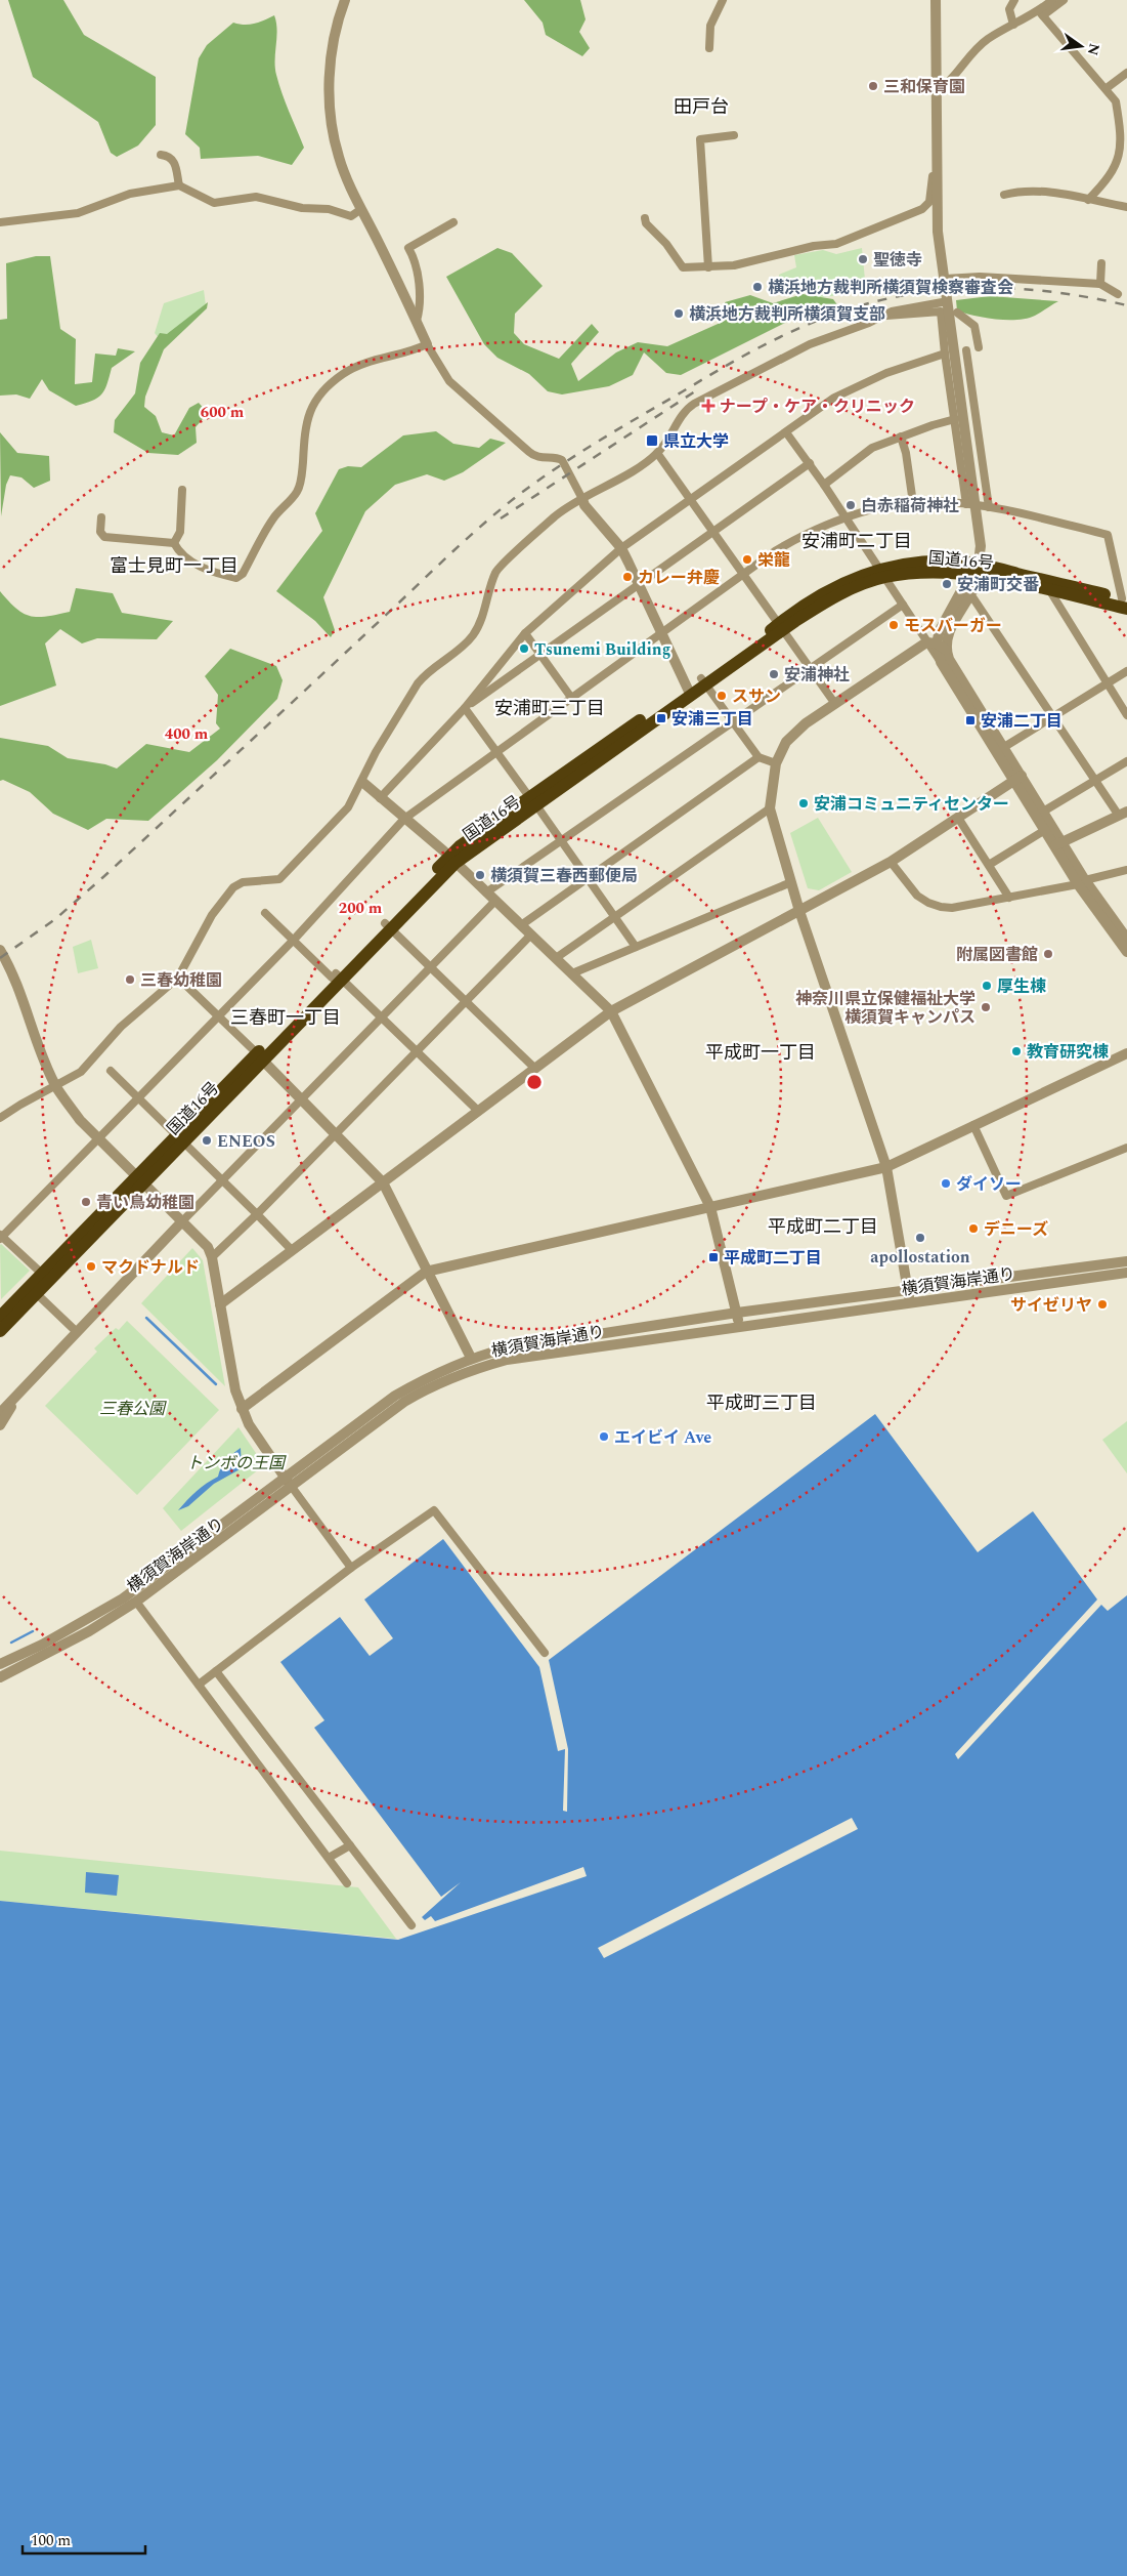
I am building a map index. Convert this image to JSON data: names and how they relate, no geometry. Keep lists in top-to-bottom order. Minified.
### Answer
{"streets":{"highway":["国道16号"],"street":["横須賀海岸通り"]},"districts":["田戸台","安浦町二丁目","富士見町一丁目","安浦町三丁目","三春町一丁目","平成町一丁目","平成町二丁目","平成町三丁目"],"parks":["三春公園","トンボの王国"],"places":{"other":["三和保育園","聖徳寺","横浜地方裁判所横須賀検察審査会","横浜地方裁判所横須賀支部","白赤稲荷神社","栄龍","カレー弁慶","安浦町交番","モスバーガー","Tsunemi Building","安浦神社","スサン","安浦コミュニティセンター","横須賀三春西郵便局","附属図書館","三春幼稚園","厚生棟","神奈川県立保健福祉大学 横須賀キャンパス","教育研究棟","ENEOS","ダイソー","青い鳥幼稚園","デニーズ","apollostation","マクドナルド","サイゼリヤ","エイビイ Ave"],"health":["ナープ・ケア・クリニック"],"transit":["県立大学","安浦三丁目","安浦二丁目","平成町二丁目"]},"scale_bar":"100 m","north":"right","rings":["600 m","400 m","200 m"]}
